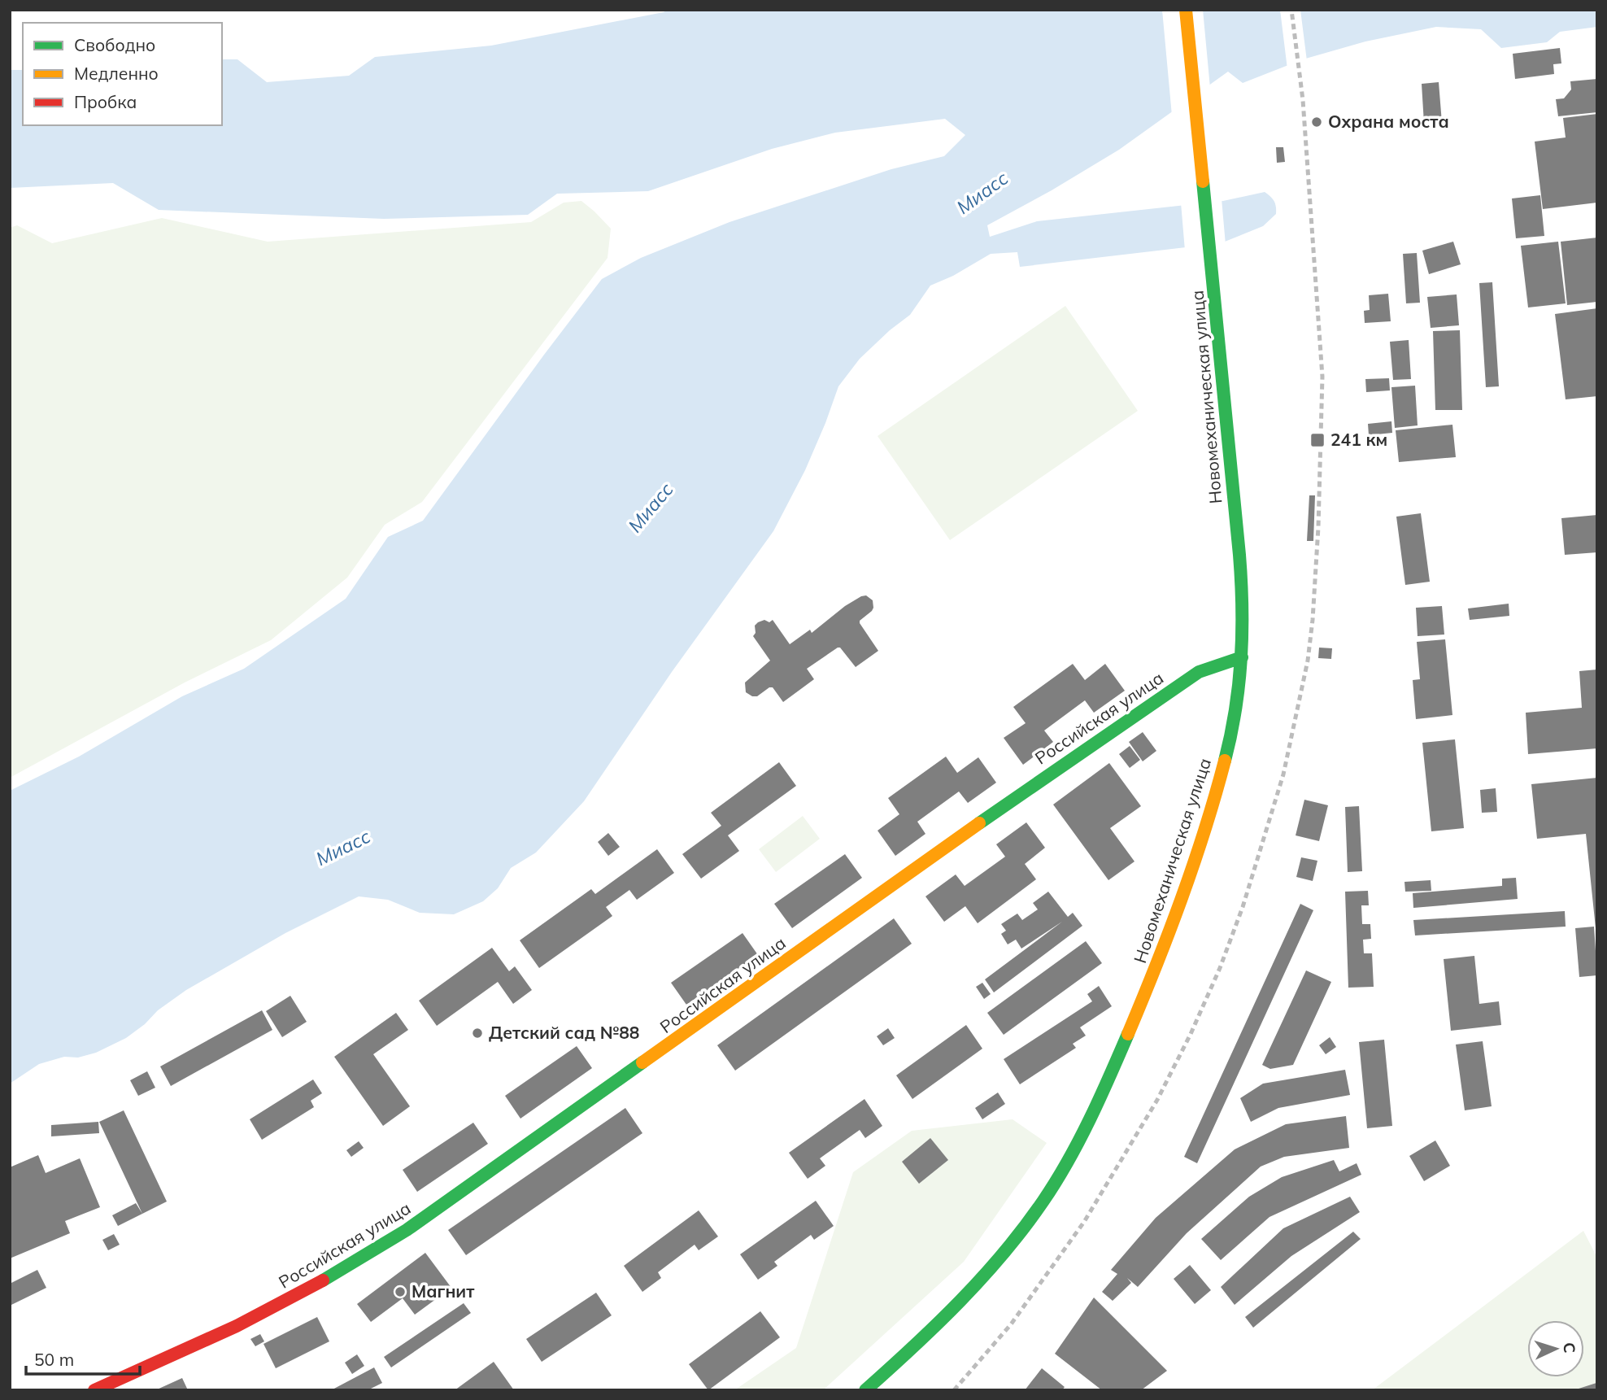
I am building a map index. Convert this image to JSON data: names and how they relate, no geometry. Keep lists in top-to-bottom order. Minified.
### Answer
{"streets":{"main road":["Новомеханическая улица","Российская улица"]},"crossings":[["Новомеханическая улица","Российская улица"]],"water":["Миасс"],"places":{"other":["Охрана моста","Детский сад №88","Магнит"],"transit":["241 км"]},"legend":["Свободно","Медленно","Пробка"],"scale_bar":"50 m","north":"right"}
